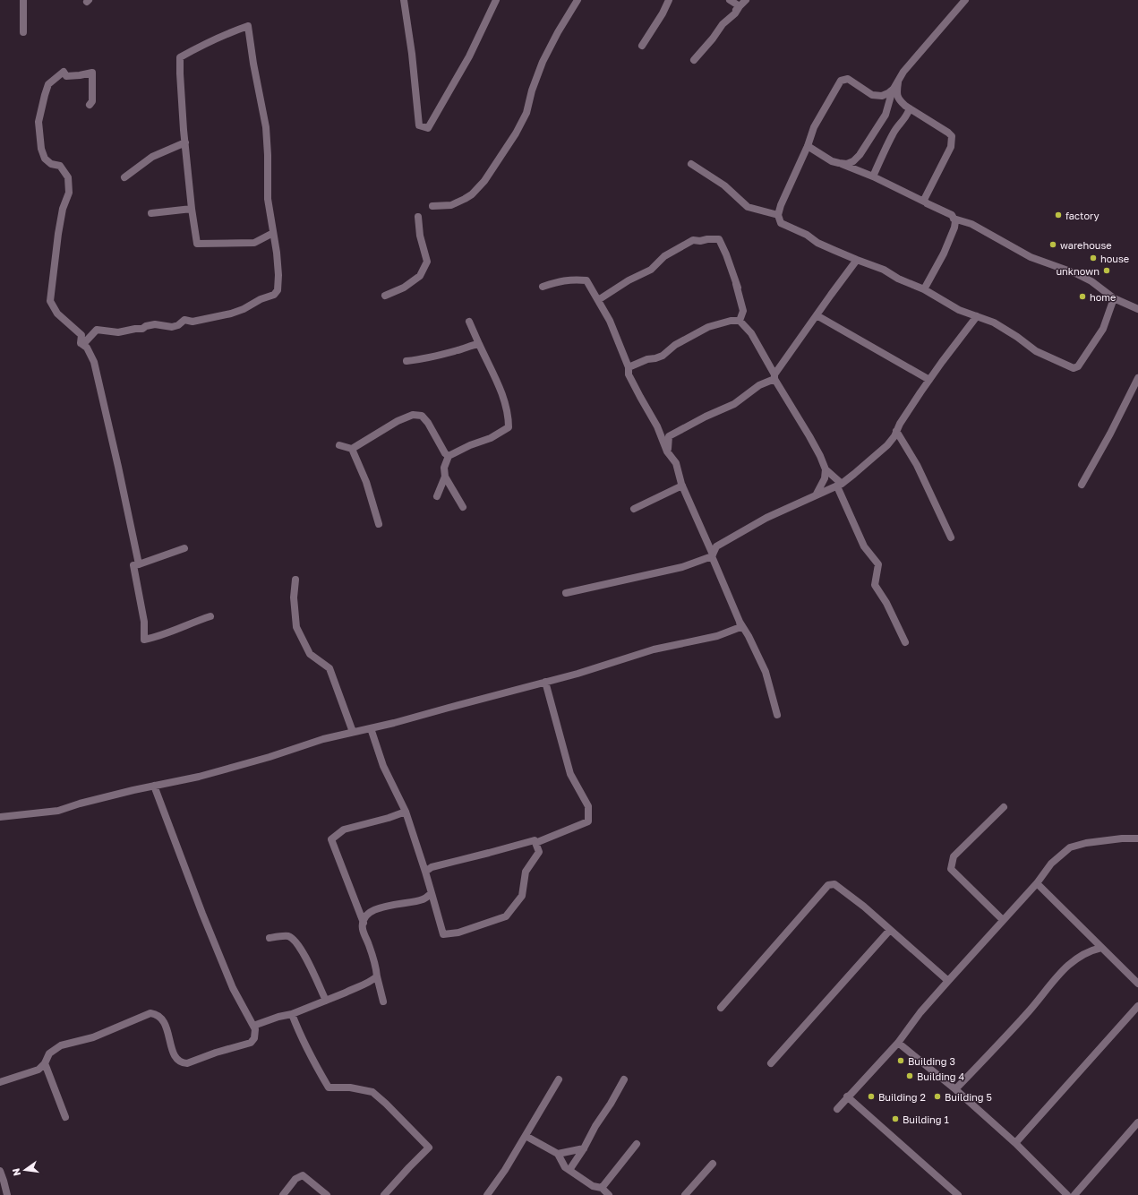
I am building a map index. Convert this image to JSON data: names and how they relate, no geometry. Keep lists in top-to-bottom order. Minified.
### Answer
{"places":["factory","warehouse","house","unknown","home","Building 3","Building 4","Building 2","Building 5","Building 1"],"north":"left"}
